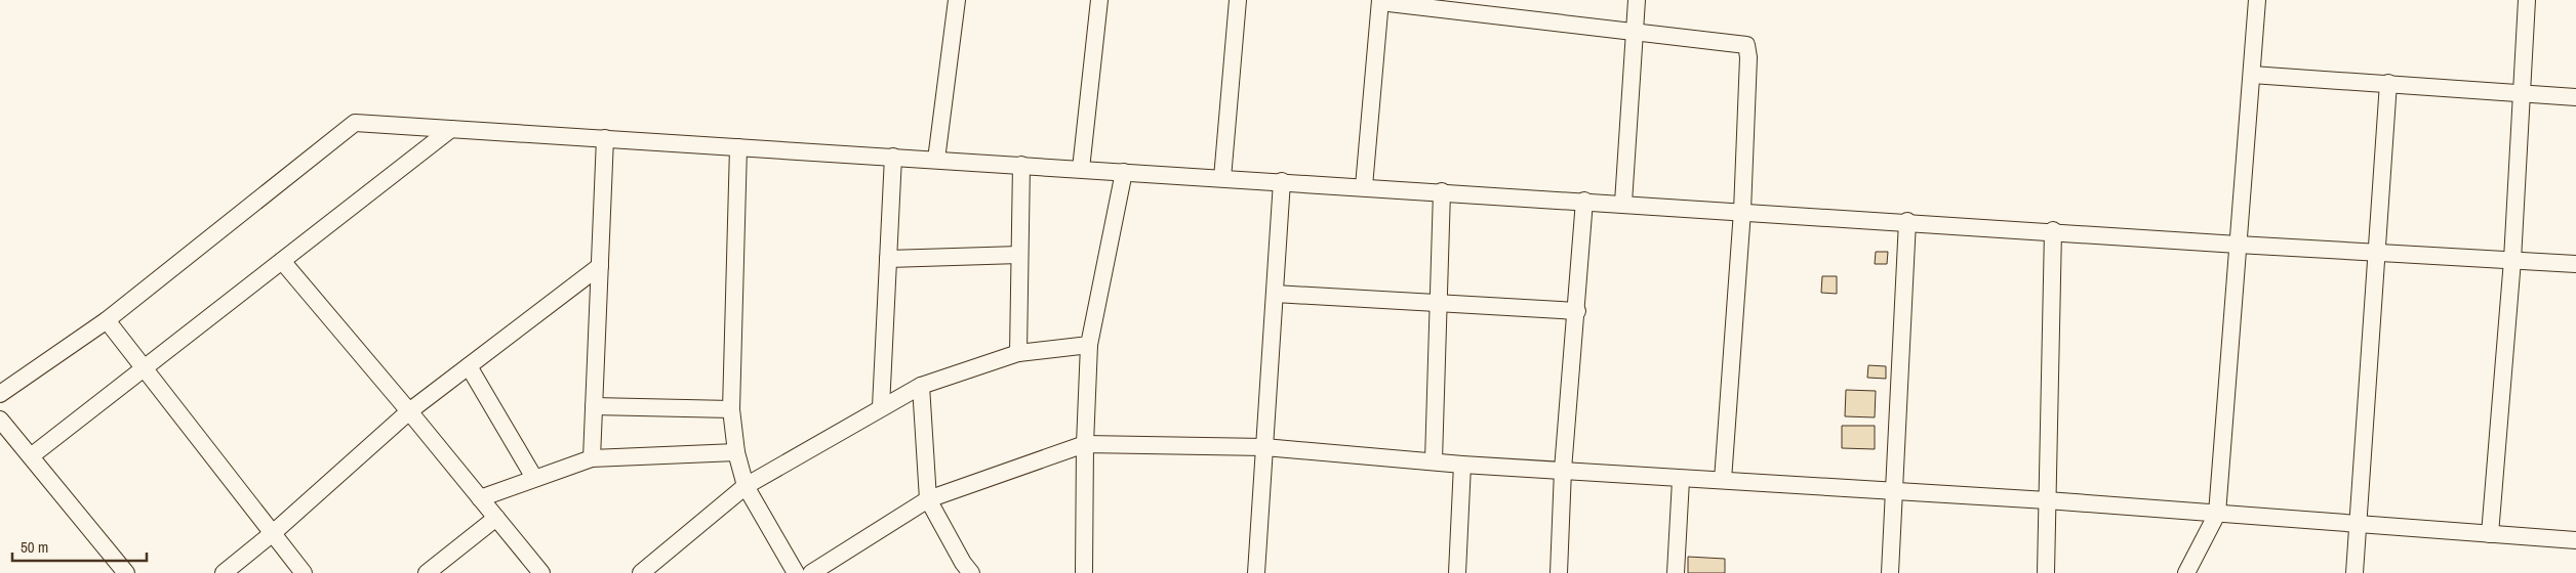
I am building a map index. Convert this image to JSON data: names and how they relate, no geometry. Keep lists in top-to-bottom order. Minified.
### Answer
{"scale_bar":"50 m"}
